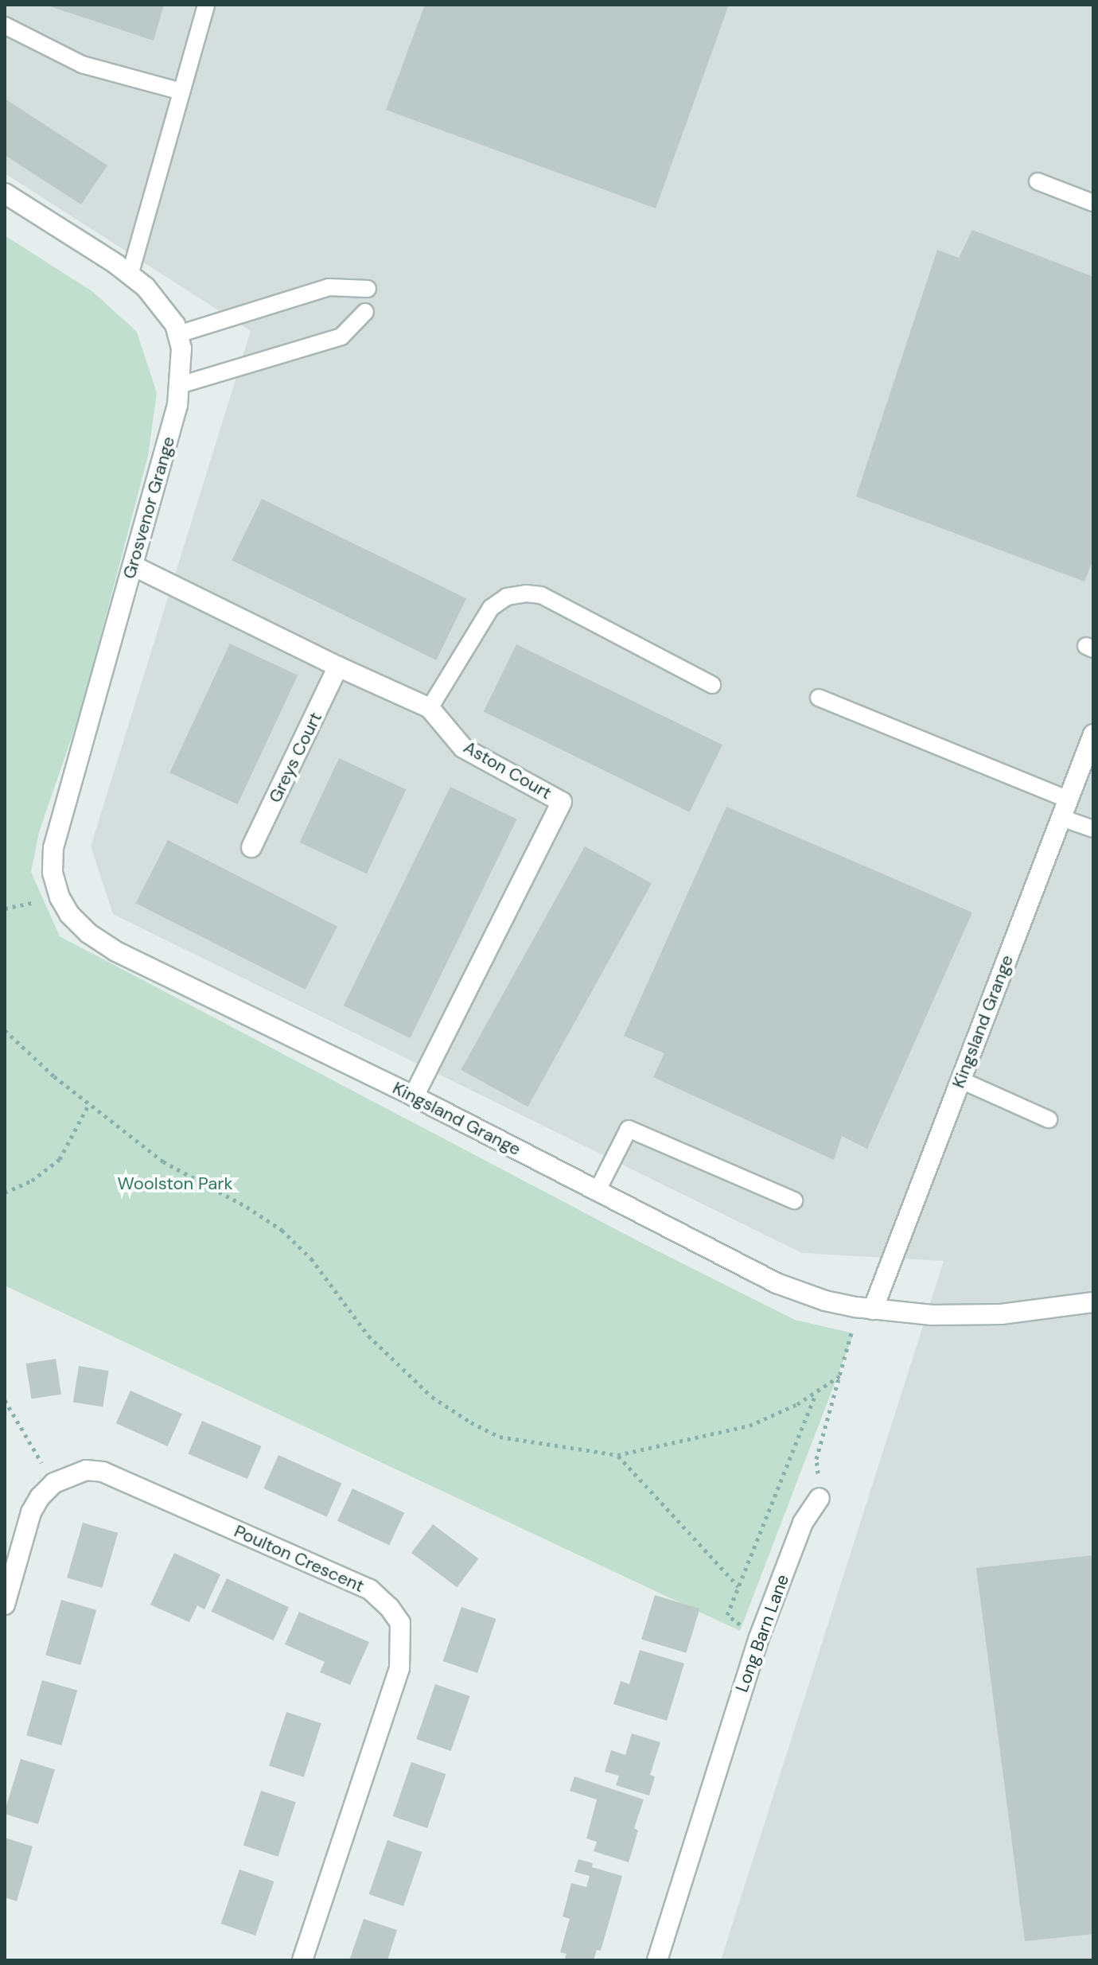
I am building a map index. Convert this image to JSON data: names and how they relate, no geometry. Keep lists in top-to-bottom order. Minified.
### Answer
{"streets":{"street":["Grosvenor Grange","Greys Court","Aston Court","Kingsland Grange","Poulton Crescent","Long Barn Lane"]},"crossings":[["Grosvenor Grange","Aston Court"],["Grosvenor Grange","Kingsland Grange"],["Greys Court","Aston Court"],["Aston Court","Kingsland Grange"]],"parks":["Woolston Park"]}
